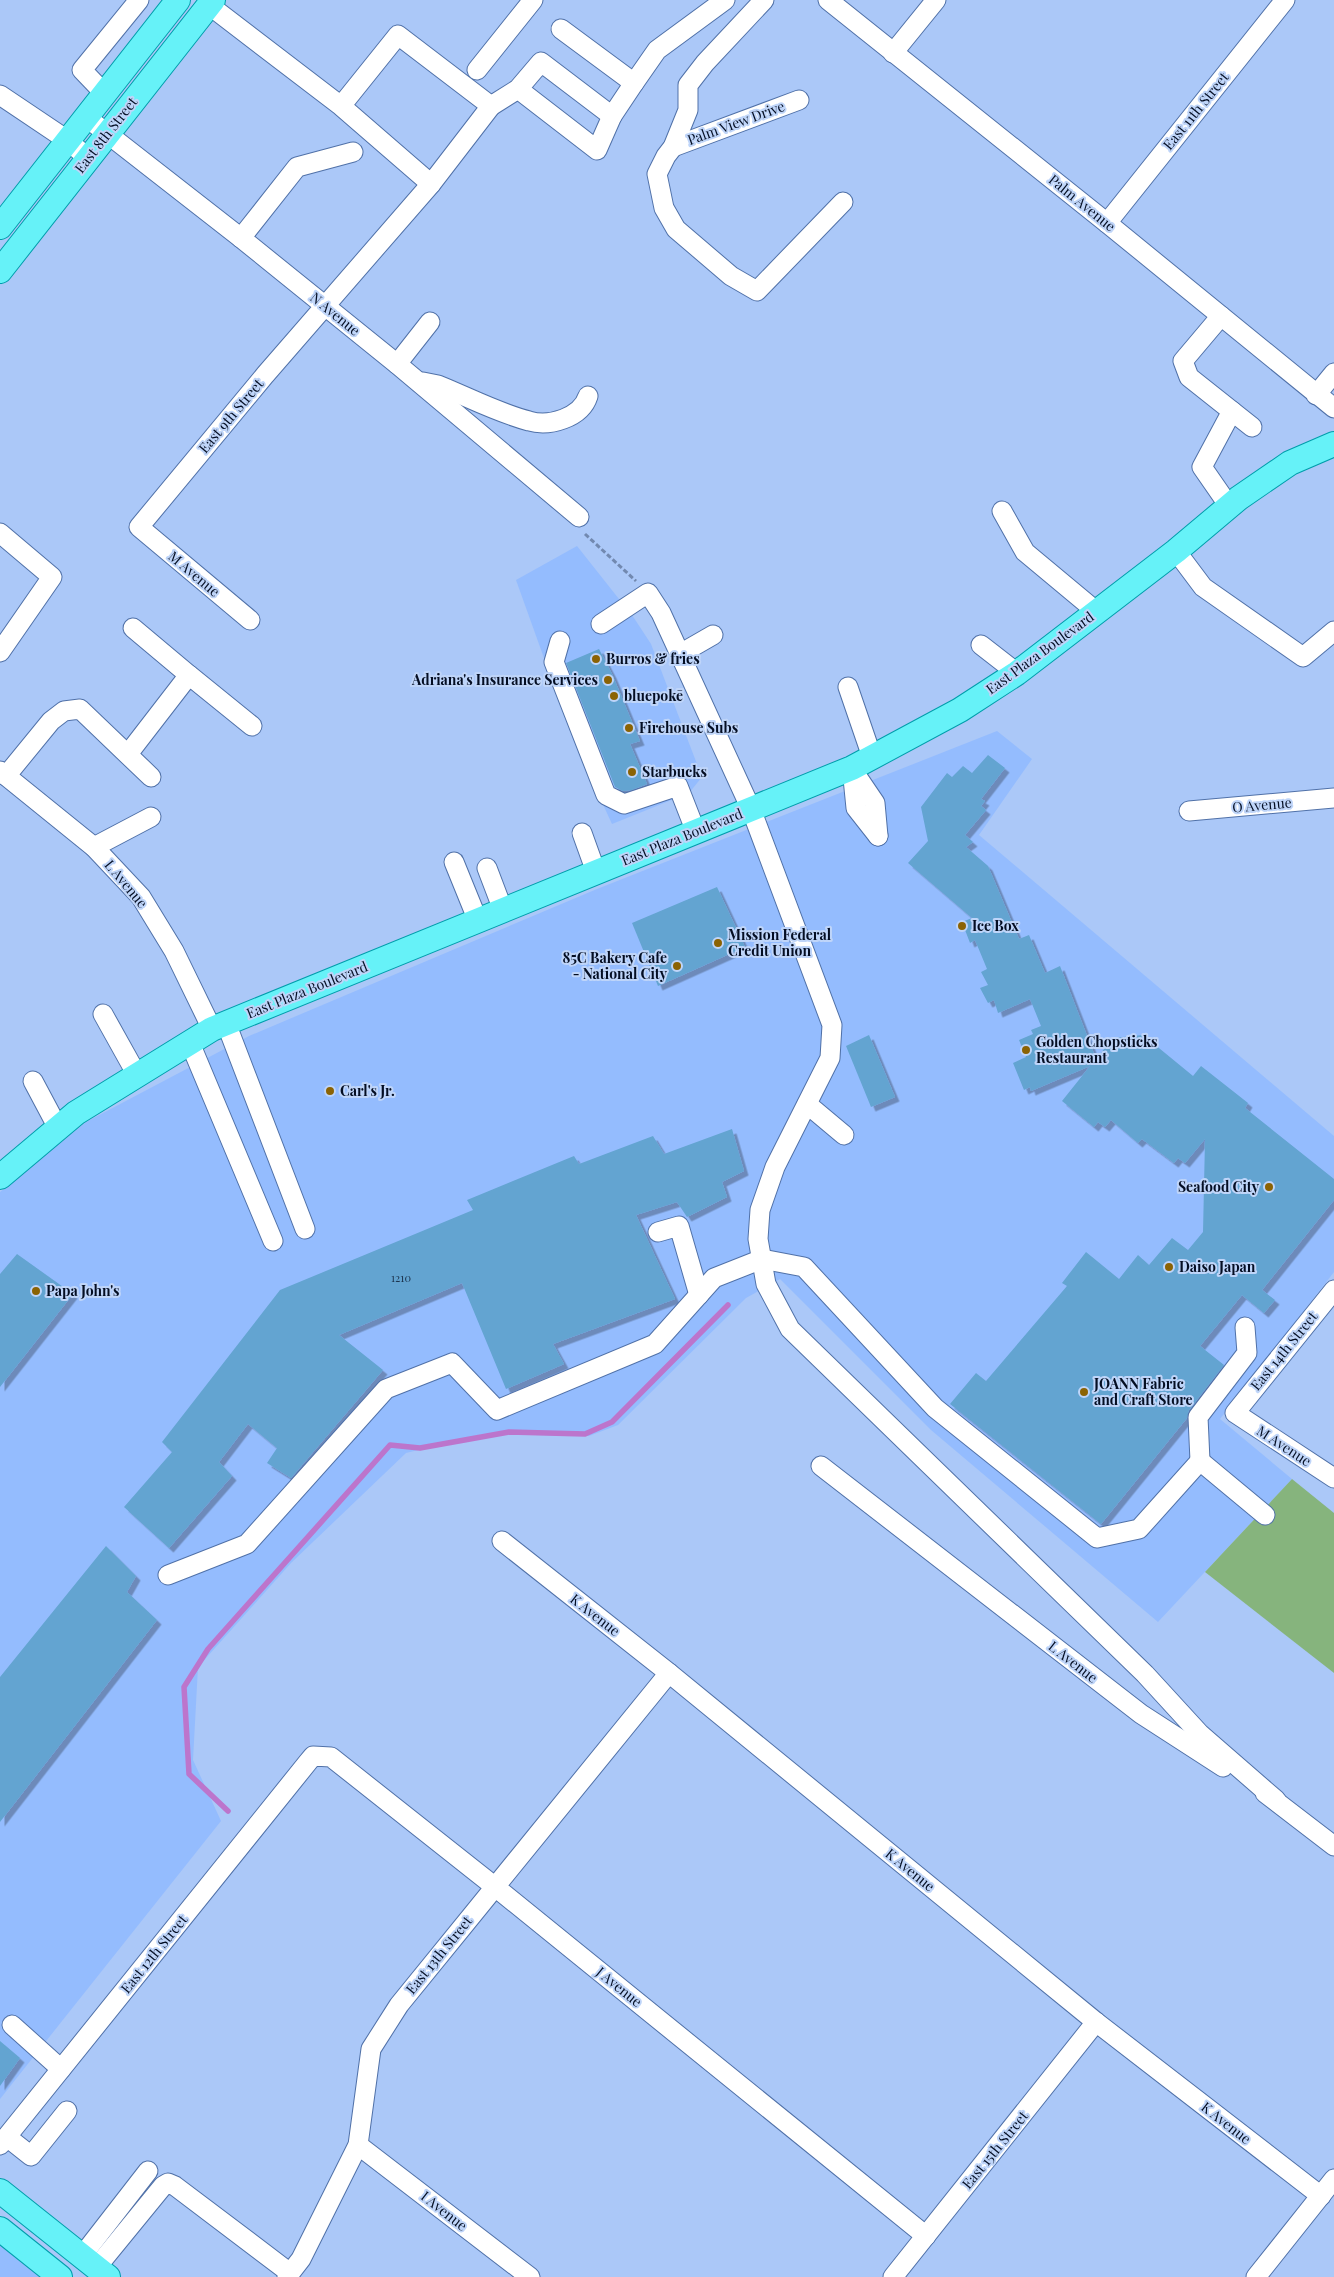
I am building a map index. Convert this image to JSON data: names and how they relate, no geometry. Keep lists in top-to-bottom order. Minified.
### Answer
{"streets":{"main road":["East 8th Street","East Plaza Boulevard"],"street":["East 11th Street","Palm View Drive","Palm Avenue","N Avenue","East 9th Street","M Avenue","O Avenue","L Avenue","East 14th Street","K Avenue","East 12th Street","East 13th Street","J Avenue","East 15th Street","I Avenue"]},"crossings":[["East 11th Street","Palm Avenue"],["East 8th Street","N Avenue"],["N Avenue","East 9th Street"],["East 9th Street","M Avenue"],["M Avenue","East 14th Street"],["East Plaza Boulevard","L Avenue"],["K Avenue","East 13th Street"],["K Avenue","East 15th Street"],["East 12th Street","J Avenue"],["East 13th Street","J Avenue"],["East 13th Street","I Avenue"],["J Avenue","East 15th Street"]],"places":["Burros & fries","Adriana's Insurance Services","bluepokē","Firehouse Subs","Starbucks","Ice Box","Mission Federal Credit Union","85C Bakery Cafe - National City","Golden Chopsticks Restaurant","Carl's Jr.","Seafood City","Daiso Japan","Papa John's","JOANN Fabric and Craft Store"],"house_numbers":["1210"]}
